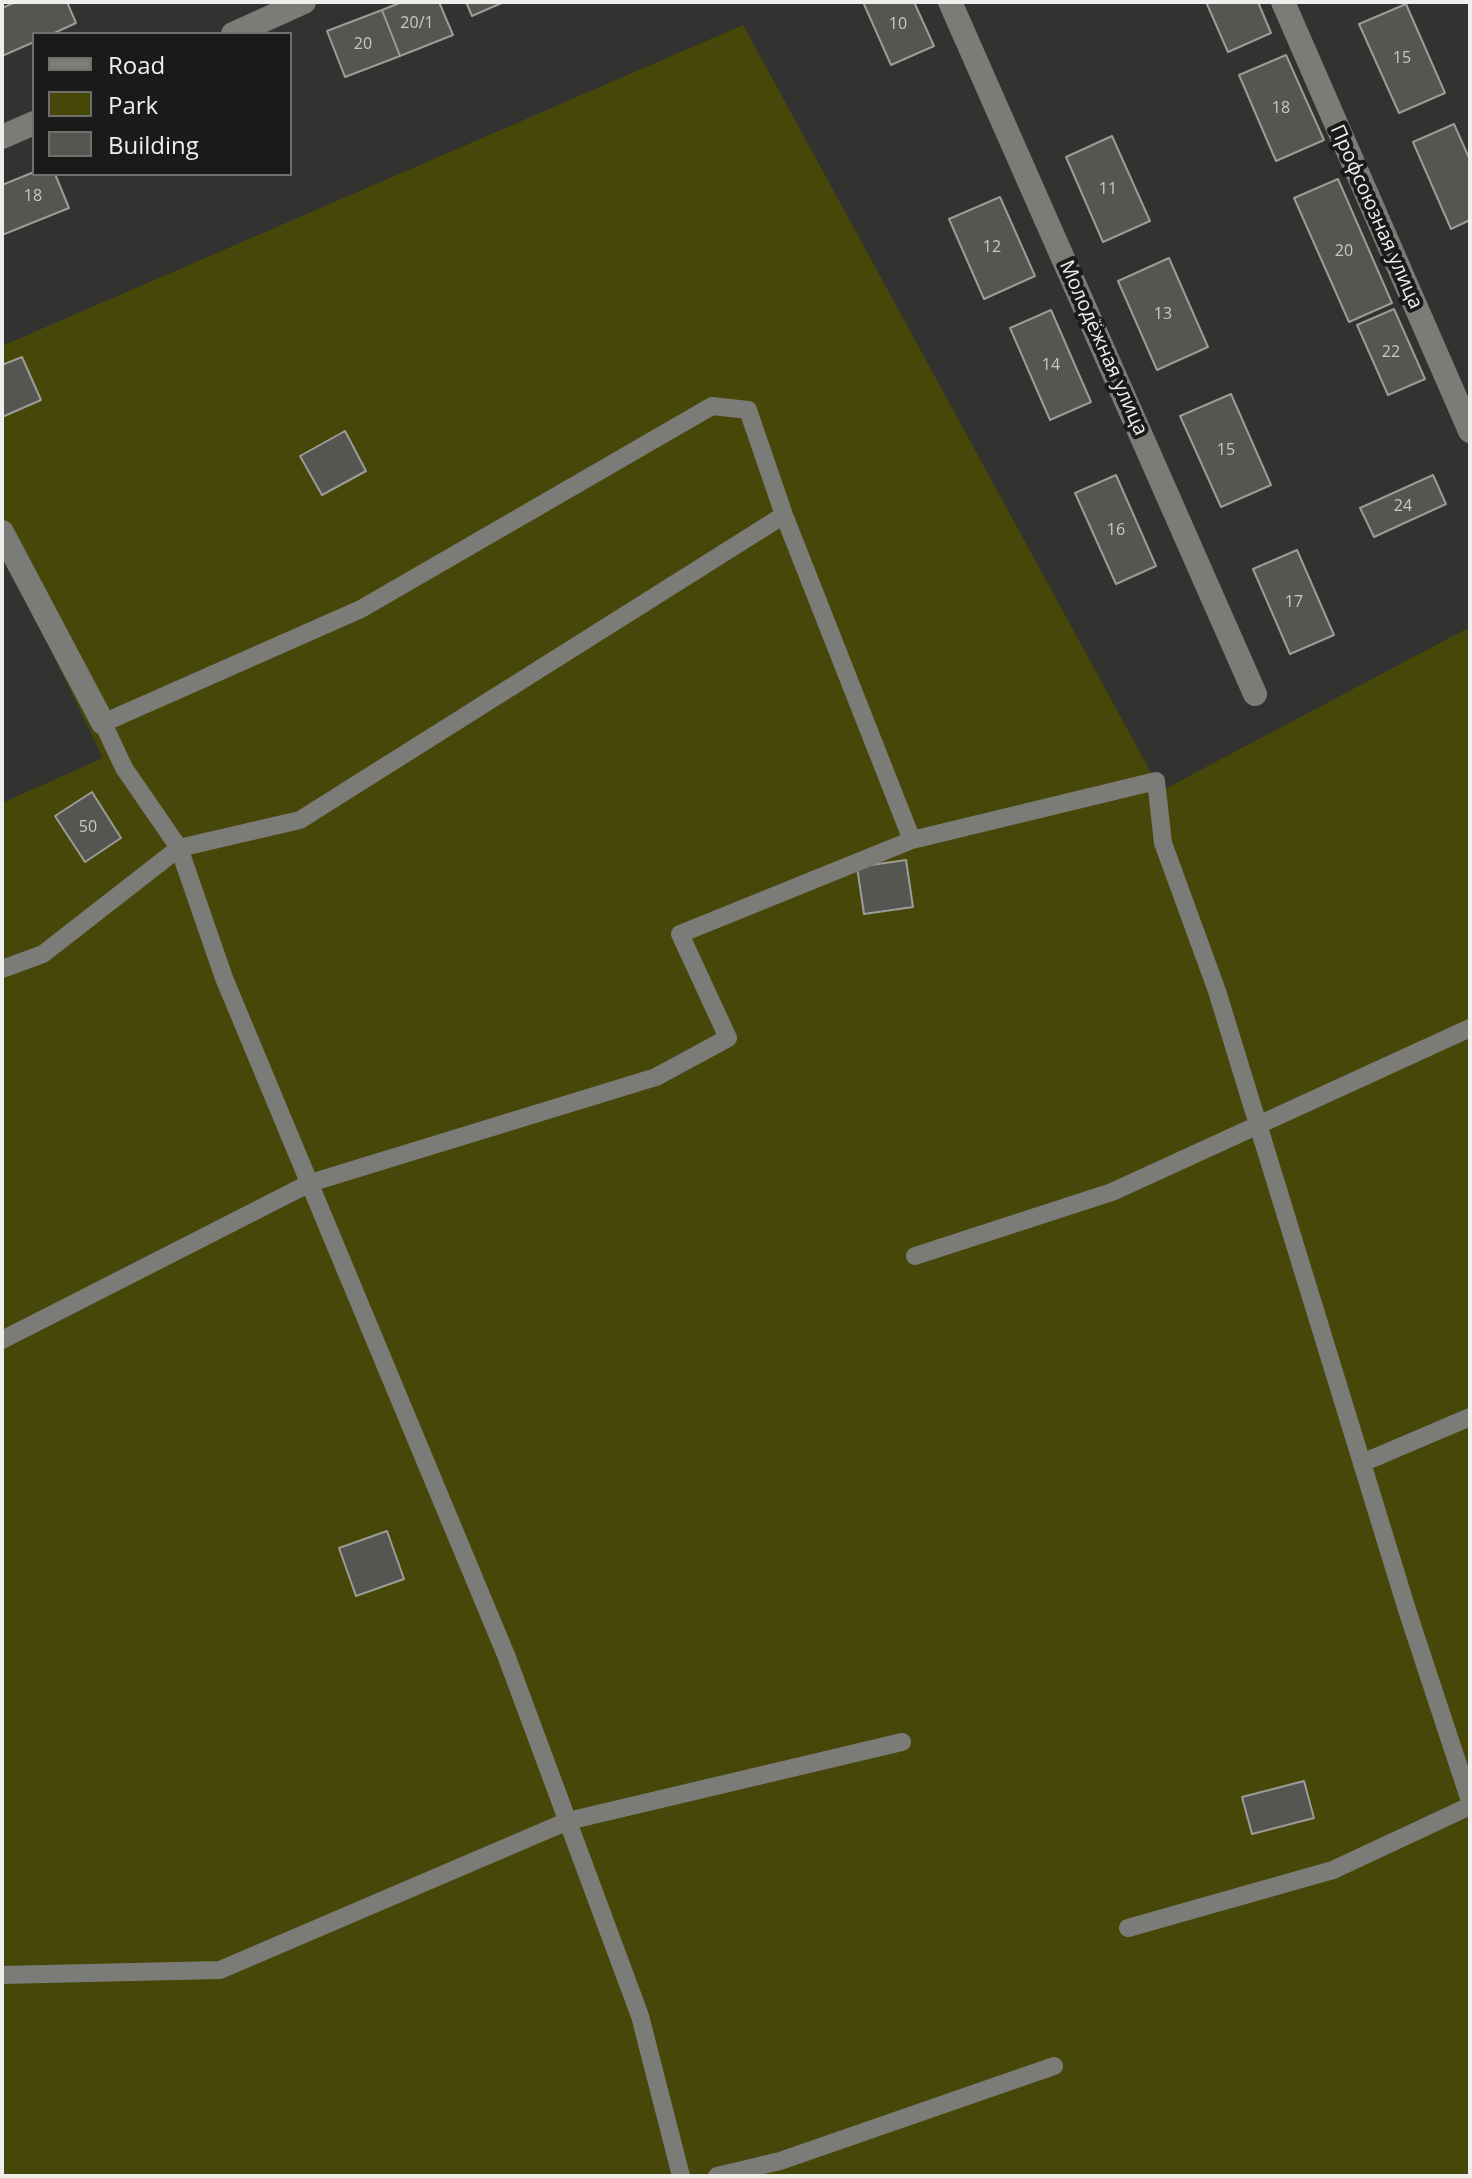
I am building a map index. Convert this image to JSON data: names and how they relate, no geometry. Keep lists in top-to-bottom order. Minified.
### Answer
{"streets":{"street":["Профсоюзная улица","Молодёжная улица"]},"house_numbers":["20/1","10","20","15","18","11","18","12","20","13","22","14","15","24","16","17","50"],"legend":["Road","Park","Building"]}
